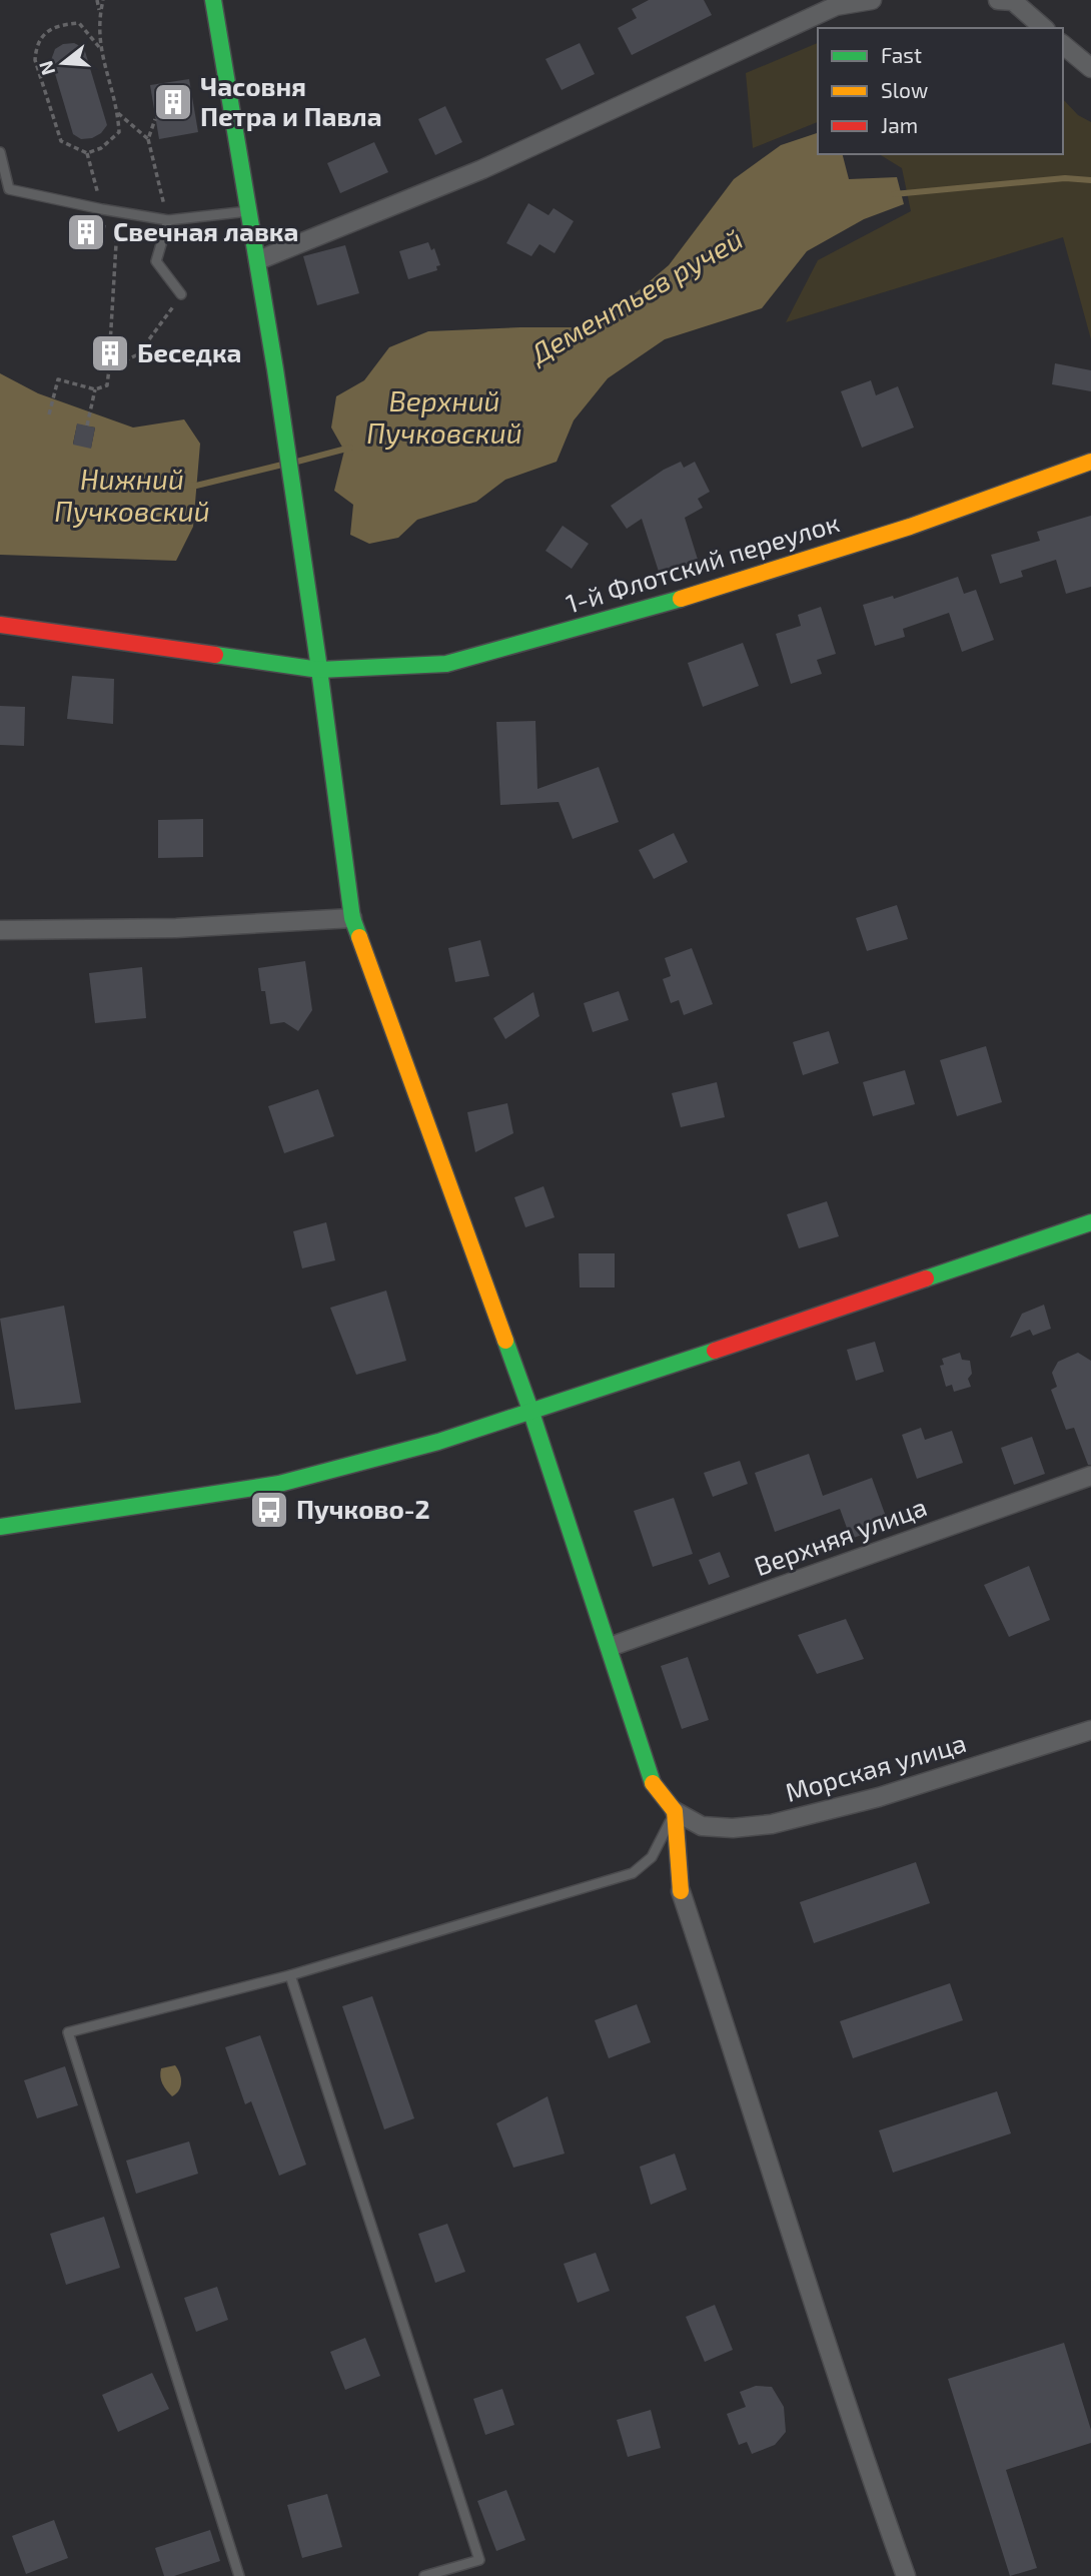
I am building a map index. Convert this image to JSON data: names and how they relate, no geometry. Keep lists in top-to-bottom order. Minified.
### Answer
{"streets":{"street":["1-й Флотский переулок","Верхняя улица","Морская улица"]},"water":["Дементьев ручей","Верхний Пучковский","Нижний Пучковский"],"places":{"building":["Часовня Петра и Павла","Свечная лавка","Беседка"],"bus stop":["Пучково-2"]},"legend":["Fast","Slow","Jam"],"north":"left"}
